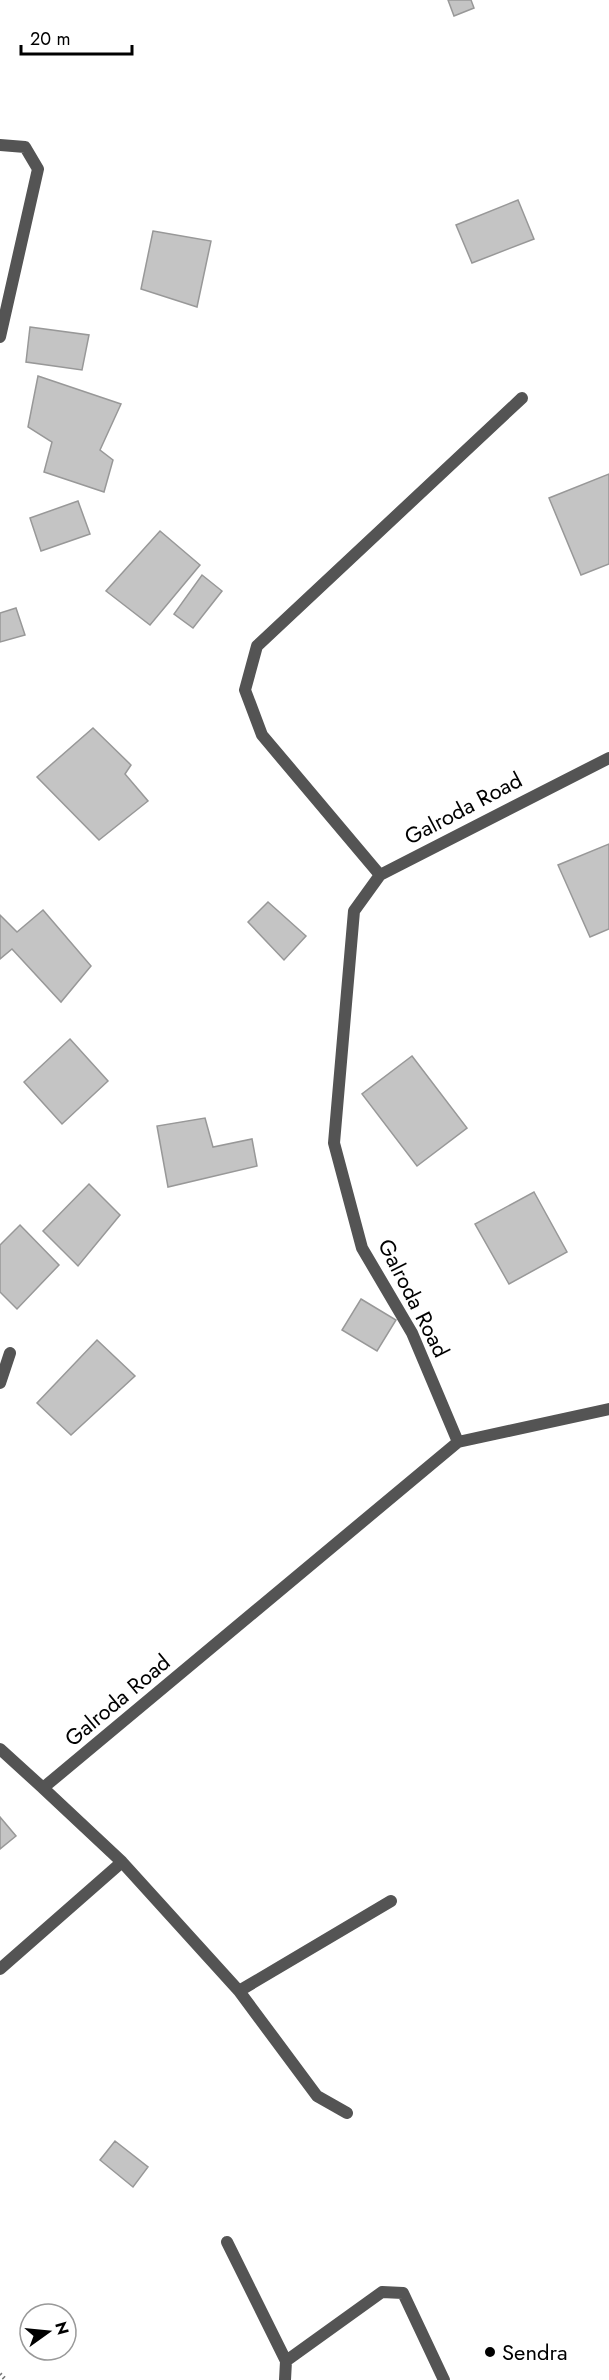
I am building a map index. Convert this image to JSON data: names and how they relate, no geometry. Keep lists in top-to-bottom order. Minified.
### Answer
{"streets":{"street":["Galroda Road"]},"places":["Sendra"],"scale_bar":"20 m","north":"right"}
